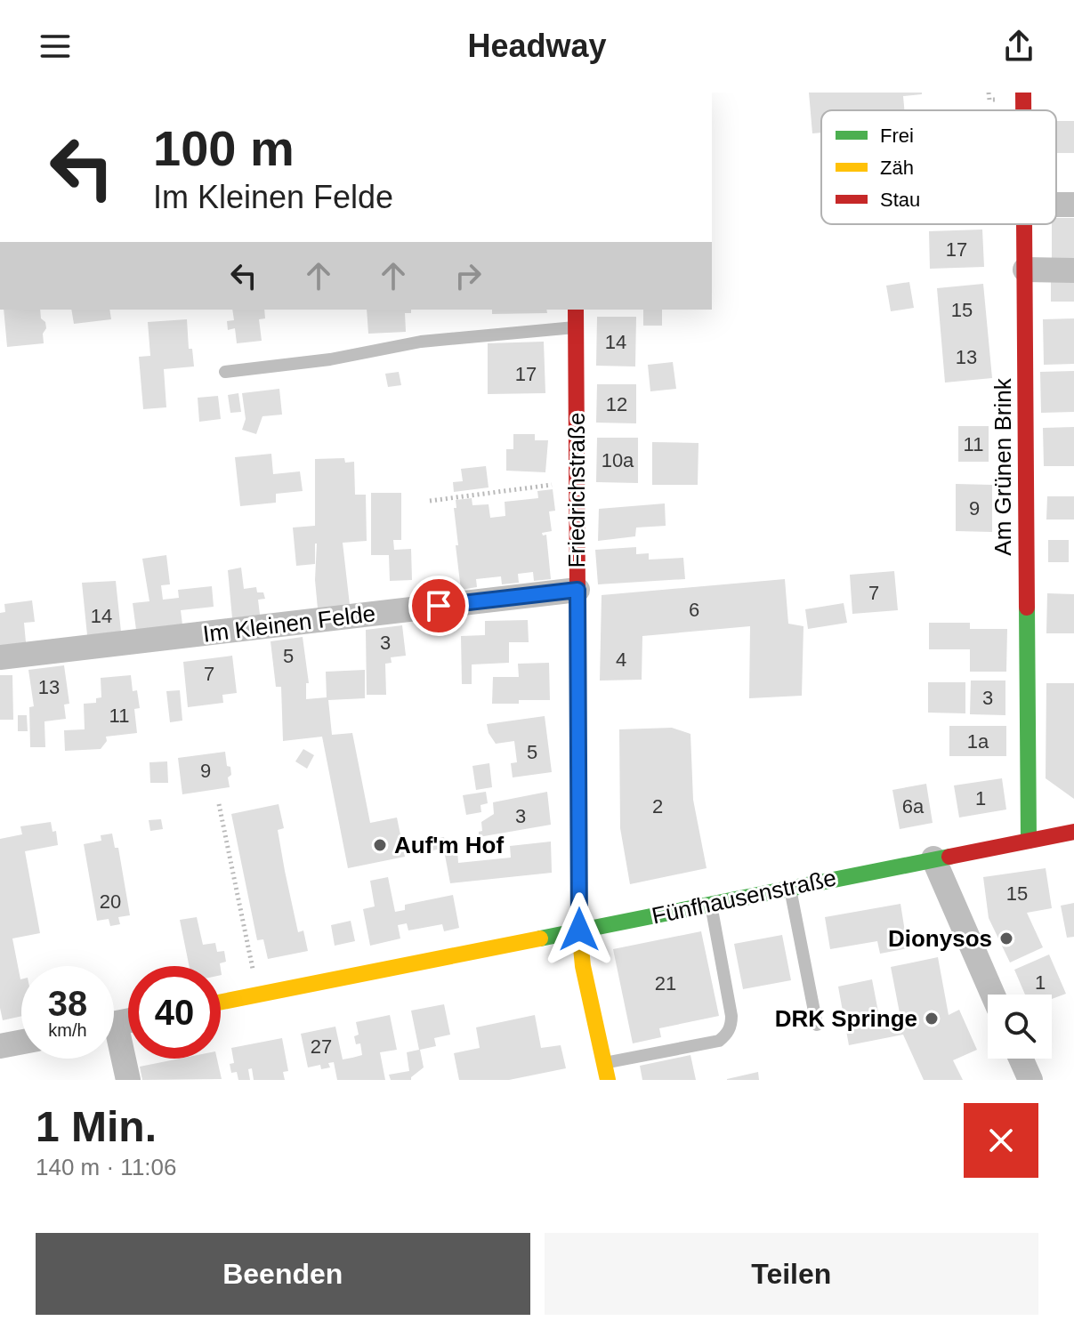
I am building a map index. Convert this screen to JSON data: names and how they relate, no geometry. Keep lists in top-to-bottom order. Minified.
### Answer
{"streets":{"street":["Am Grünen Brink","Friedrichstraße","Im Kleinen Felde","Fünfhausenstraße"]},"crossings":[["Am Grünen Brink","Fünfhausenstraße"],["Friedrichstraße","Im Kleinen Felde"],["Friedrichstraße","Fünfhausenstraße"]],"places":["Auf'm Hof","Dionysos","DRK Springe"],"house_numbers":["17","15","14","13","17","12","11","10a","9","7","6","14","3","5","4","7","13","3","11","1a","5","9","1","2","6a","3","15","20","1","21","27"],"legend":["Frei","Zäh","Stau"],"page":{"header":"Headway","turn":["100 m","Im Kleinen Felde"],"speed":"38 km/h","limit":"40","heading":["1 Min.","140 m · 11:06"],"buttons":["Beenden","Teilen"]}}
